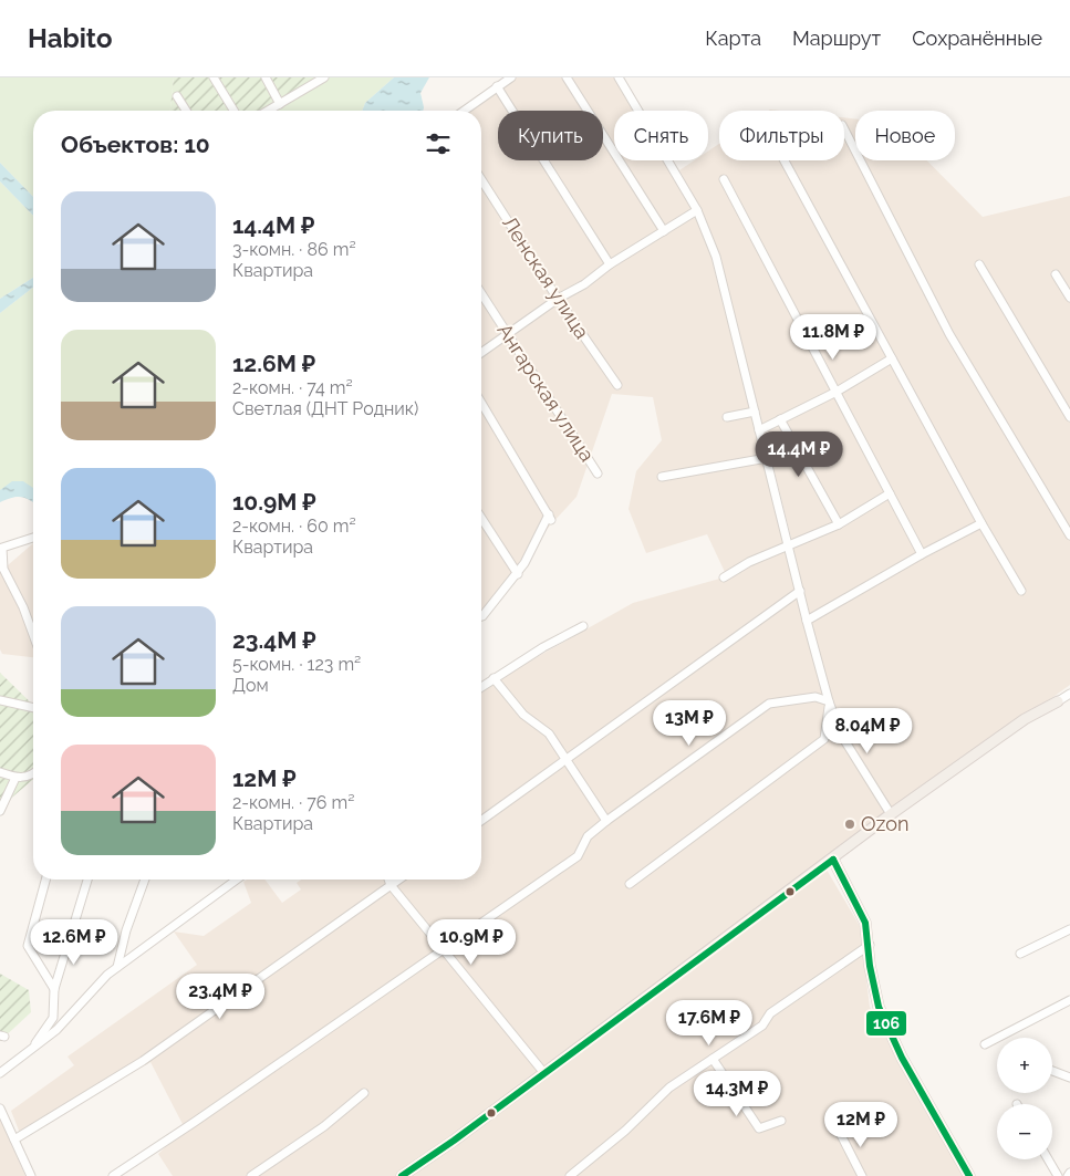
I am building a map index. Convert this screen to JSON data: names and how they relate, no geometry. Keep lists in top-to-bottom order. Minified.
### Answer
{"streets":{"street":["Ленская улица","Ангарская улица"]},"places":["Ozon"],"lines":["transit line 106"],"page":{"header":"Habito","nav":["Карта","Маршрут","Сохранённые"],"chip":["Купить","Снять","Фильтры","Новое"],"heading":"Объектов: 10","list":[{"name":"14.4M ₽","note":"3-комн. · 86 m² · Квартира"},{"name":"12.6M ₽","note":"2-комн. · 74 m² · Светлая (ДНТ Родник)"},{"name":"10.9M ₽","note":"2-комн. · 60 m² · Квартира"},{"name":"23.4M ₽","note":"5-комн. · 123 m² · Дом"},{"name":"12M ₽","note":"2-комн. · 76 m² · Квартира"}],"price":["11.8M ₽","14.4M ₽","13M ₽","8.04M ₽","12.6M ₽","10.9M ₽","23.4M ₽","17.6M ₽","14.3M ₽","12M ₽"],"map_buttons":["+","−"]}}
